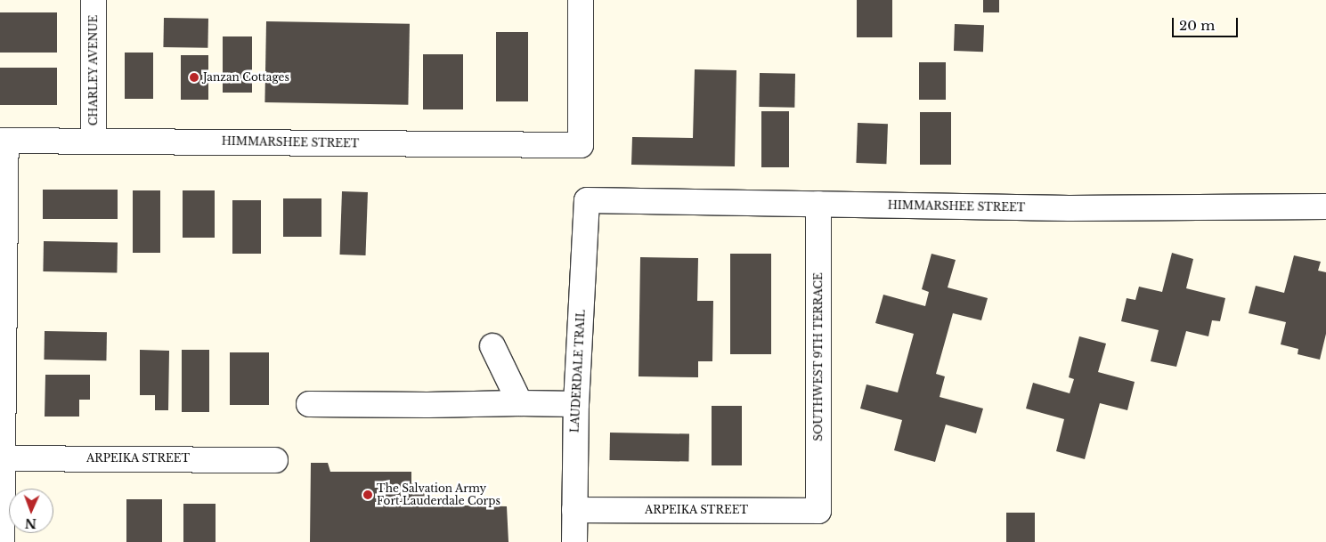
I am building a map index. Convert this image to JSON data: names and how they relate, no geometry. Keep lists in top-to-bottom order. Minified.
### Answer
{"streets":{"street":["CHARLEY AVENUE","HIMMARSHEE STREET","SOUTHWEST 9TH TERRACE","LAUDERDALE TRAIL","ARPEIKA STREET"]},"crossings":[["CHARLEY AVENUE","HIMMARSHEE STREET"],["HIMMARSHEE STREET","SOUTHWEST 9TH TERRACE"],["HIMMARSHEE STREET","LAUDERDALE TRAIL"],["SOUTHWEST 9TH TERRACE","ARPEIKA STREET"],["LAUDERDALE TRAIL","ARPEIKA STREET"]],"places":["Janzan Cottages","The Salvation Army Fort Lauderdale Corps"],"scale_bar":"20 m","north":"bottom"}
